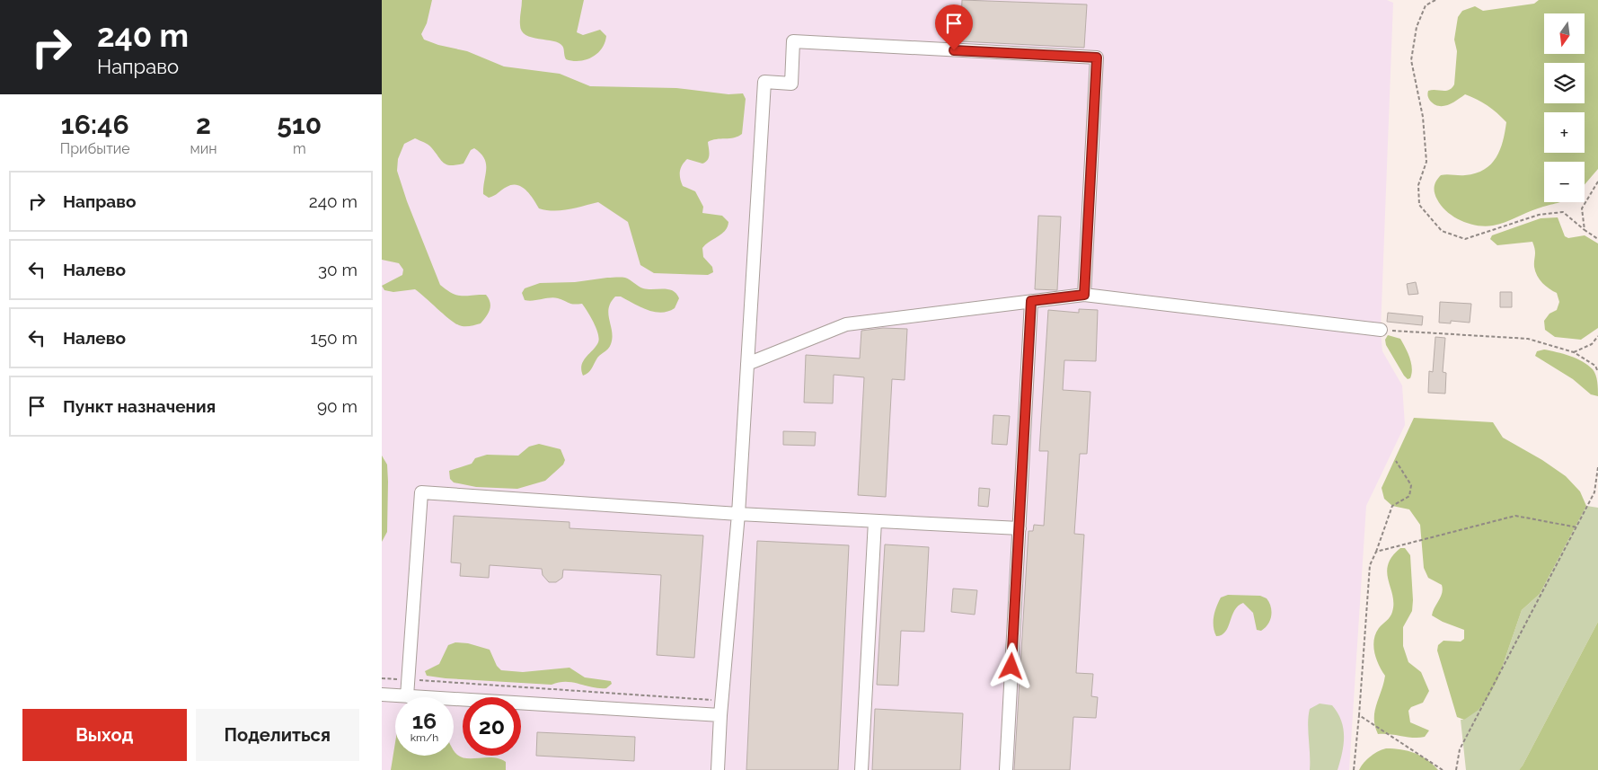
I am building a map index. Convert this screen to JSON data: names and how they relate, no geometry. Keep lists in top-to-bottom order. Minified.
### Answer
{"north":"bottom","page":{"turn":["240 m","Направо"],"map_buttons":["+","−"],"eta":["16:46","Прибытие","2","мин","510","m"],"list":[{"name":"Направо","value":"240 m"},{"name":"Налево","value":"30 m"},{"name":"Налево","value":"150 m"},{"name":"Пункт назначения","value":"90 m"}],"speed":"16 km/h","limit":"20","buttons":["Выход","Поделиться"]}}
